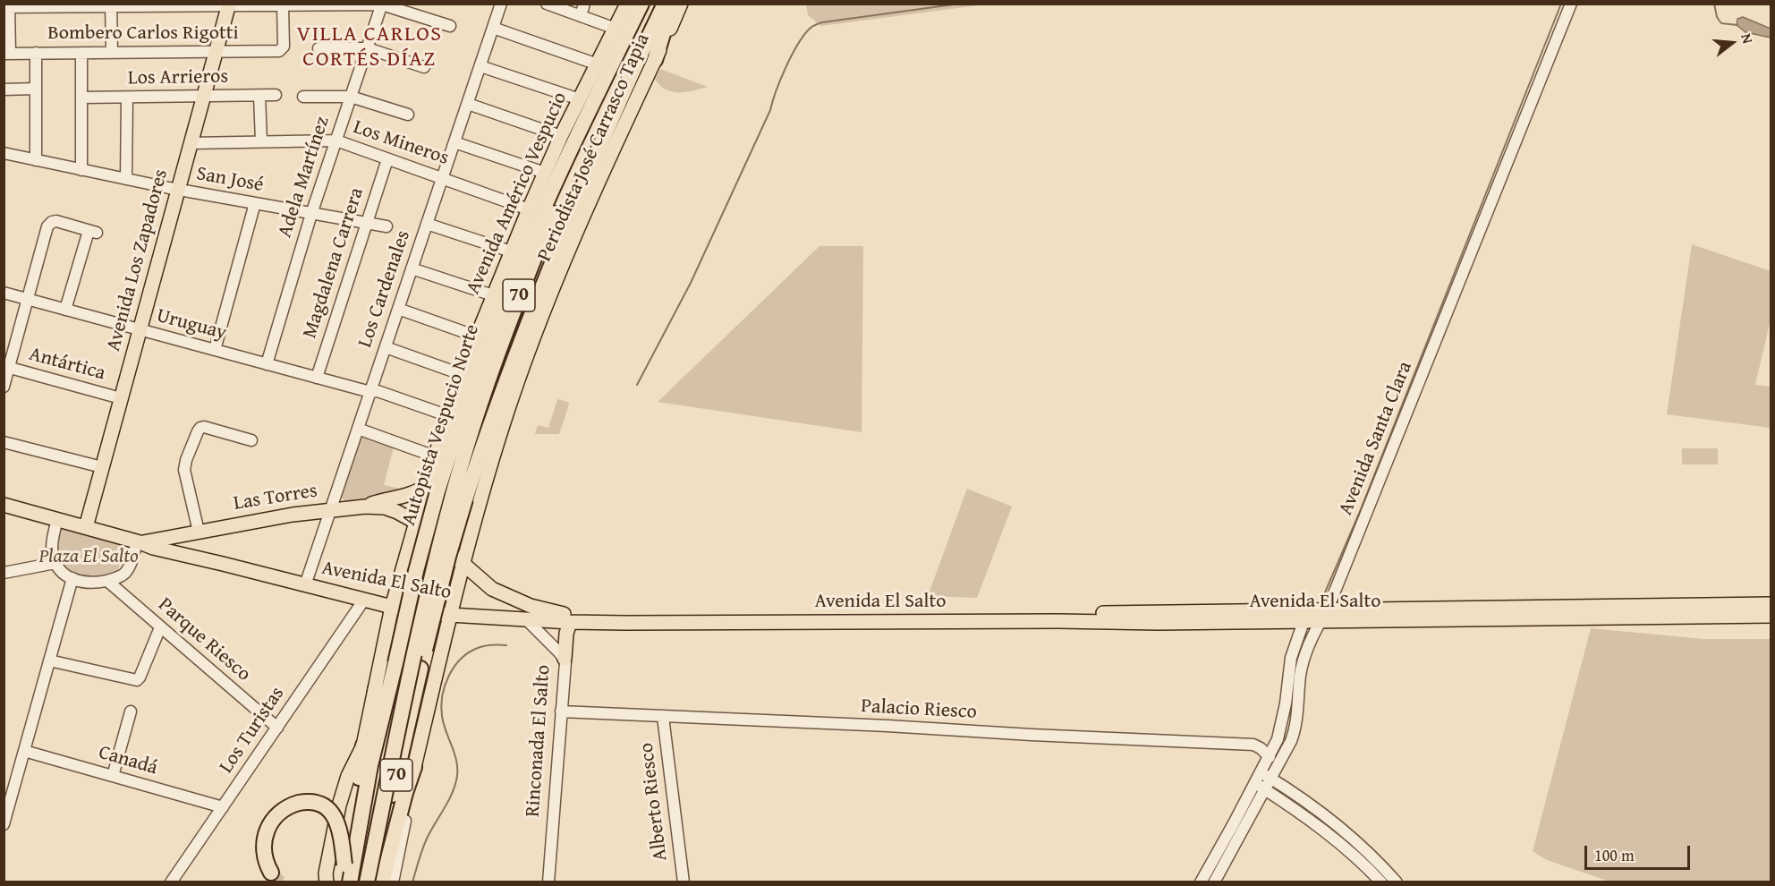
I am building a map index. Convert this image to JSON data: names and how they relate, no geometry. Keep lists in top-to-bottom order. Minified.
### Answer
{"streets":{"highway":["70","Autopista Vespucio Norte"],"main road":["Periodista José Carrasco Tapia","Avenida Américo Vespucio","Avenida Los Zapadores","Las Torres","Avenida El Salto"],"street":["Bombero Carlos Rigotti","Los Arrieros","Los Mineros","Adela Martínez","San José","Magdalena Carrera","Los Cardenales","Uruguay","Antártica","Avenida Santa Clara","Parque Riesco","Palacio Riesco","Los Turistas","Rinconada El Salto","Canadá","Alberto Riesco"]},"crossings":[["Bombero Carlos Rigotti","Avenida Los Zapadores"],["Los Arrieros","Avenida Los Zapadores"],["Los Mineros","Adela Martínez"],["Los Mineros","Avenida Américo Vespucio"],["Los Mineros","Avenida Los Zapadores"],["Los Mineros","Magdalena Carrera"],["Los Mineros","Los Cardenales"],["Periodista José Carrasco Tapia","Avenida El Salto"],["Adela Martínez","San José"],["Adela Martínez","Uruguay"],["San José","Avenida Los Zapadores"],["San José","Magdalena Carrera"],["Avenida Américo Vespucio","Uruguay"],["Avenida Américo Vespucio","Autopista Vespucio Norte"],["Avenida Américo Vespucio","Las Torres"],["Avenida Américo Vespucio","Avenida El Salto"],["Avenida Los Zapadores","Uruguay"],["Avenida Los Zapadores","Antártica"],["Avenida Los Zapadores","Avenida El Salto"],["Magdalena Carrera","Uruguay"],["Los Cardenales","Uruguay"],["Los Cardenales","Las Torres"],["Los Cardenales","Avenida El Salto"],["70","Autopista Vespucio Norte"],["Avenida Santa Clara","Avenida El Salto"],["Avenida Santa Clara","Palacio Riesco"],["Las Torres","Avenida El Salto"],["Avenida El Salto","Los Turistas"],["Avenida El Salto","Rinconada El Salto"],["Parque Riesco","Los Turistas"],["Palacio Riesco","Rinconada El Salto"],["Palacio Riesco","Alberto Riesco"],["Los Turistas","Canadá"]],"districts":["VILLA CARLOS CORTÉS DÍAZ"],"parks":["Plaza El Salto"],"scale_bar":"100 m","north":"right"}
